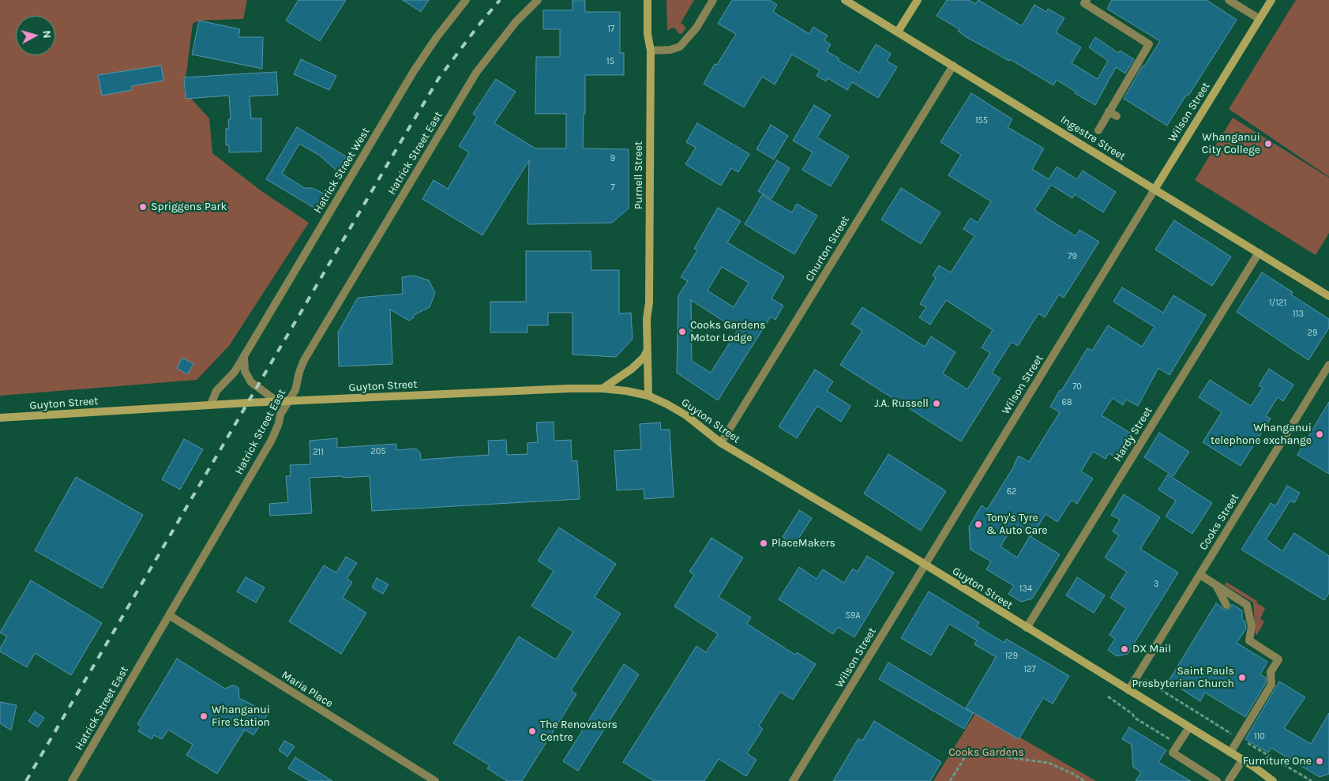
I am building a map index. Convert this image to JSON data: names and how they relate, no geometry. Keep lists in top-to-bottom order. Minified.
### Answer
{"streets":{"main road":["Wilson Street","Ingestre Street","Purnell Street","Guyton Street"],"street":["Hatrick Street East","Hatrick Street West","Churton Street","Hardy Street","Cooks Street","Maria Place"]},"crossings":[["Wilson Street","Ingestre Street"],["Wilson Street","Guyton Street"],["Ingestre Street","Churton Street"],["Ingestre Street","Hardy Street"],["Hatrick Street East","Guyton Street"],["Hatrick Street East","Maria Place"],["Hatrick Street West","Guyton Street"],["Purnell Street","Guyton Street"],["Churton Street","Guyton Street"],["Guyton Street","Hardy Street"],["Guyton Street","Cooks Street"]],"parks":["Cooks Gardens"],"places":["Whanganui City College","Spriggens Park","Cooks Gardens Motor Lodge","J.A. Russell","Whanganui telephone exchange","Tony's Tyre & Auto Care","PlaceMakers","DX Mail","Saint Pauls Presbyterian Church","Whanganui Fire Station","The Renovators Centre","Furniture One"],"house_numbers":["17","15","155","9","7","79","1/121","113","29","70","68","205","211","62","3","134","59A","129","127","110"],"north":"right"}
